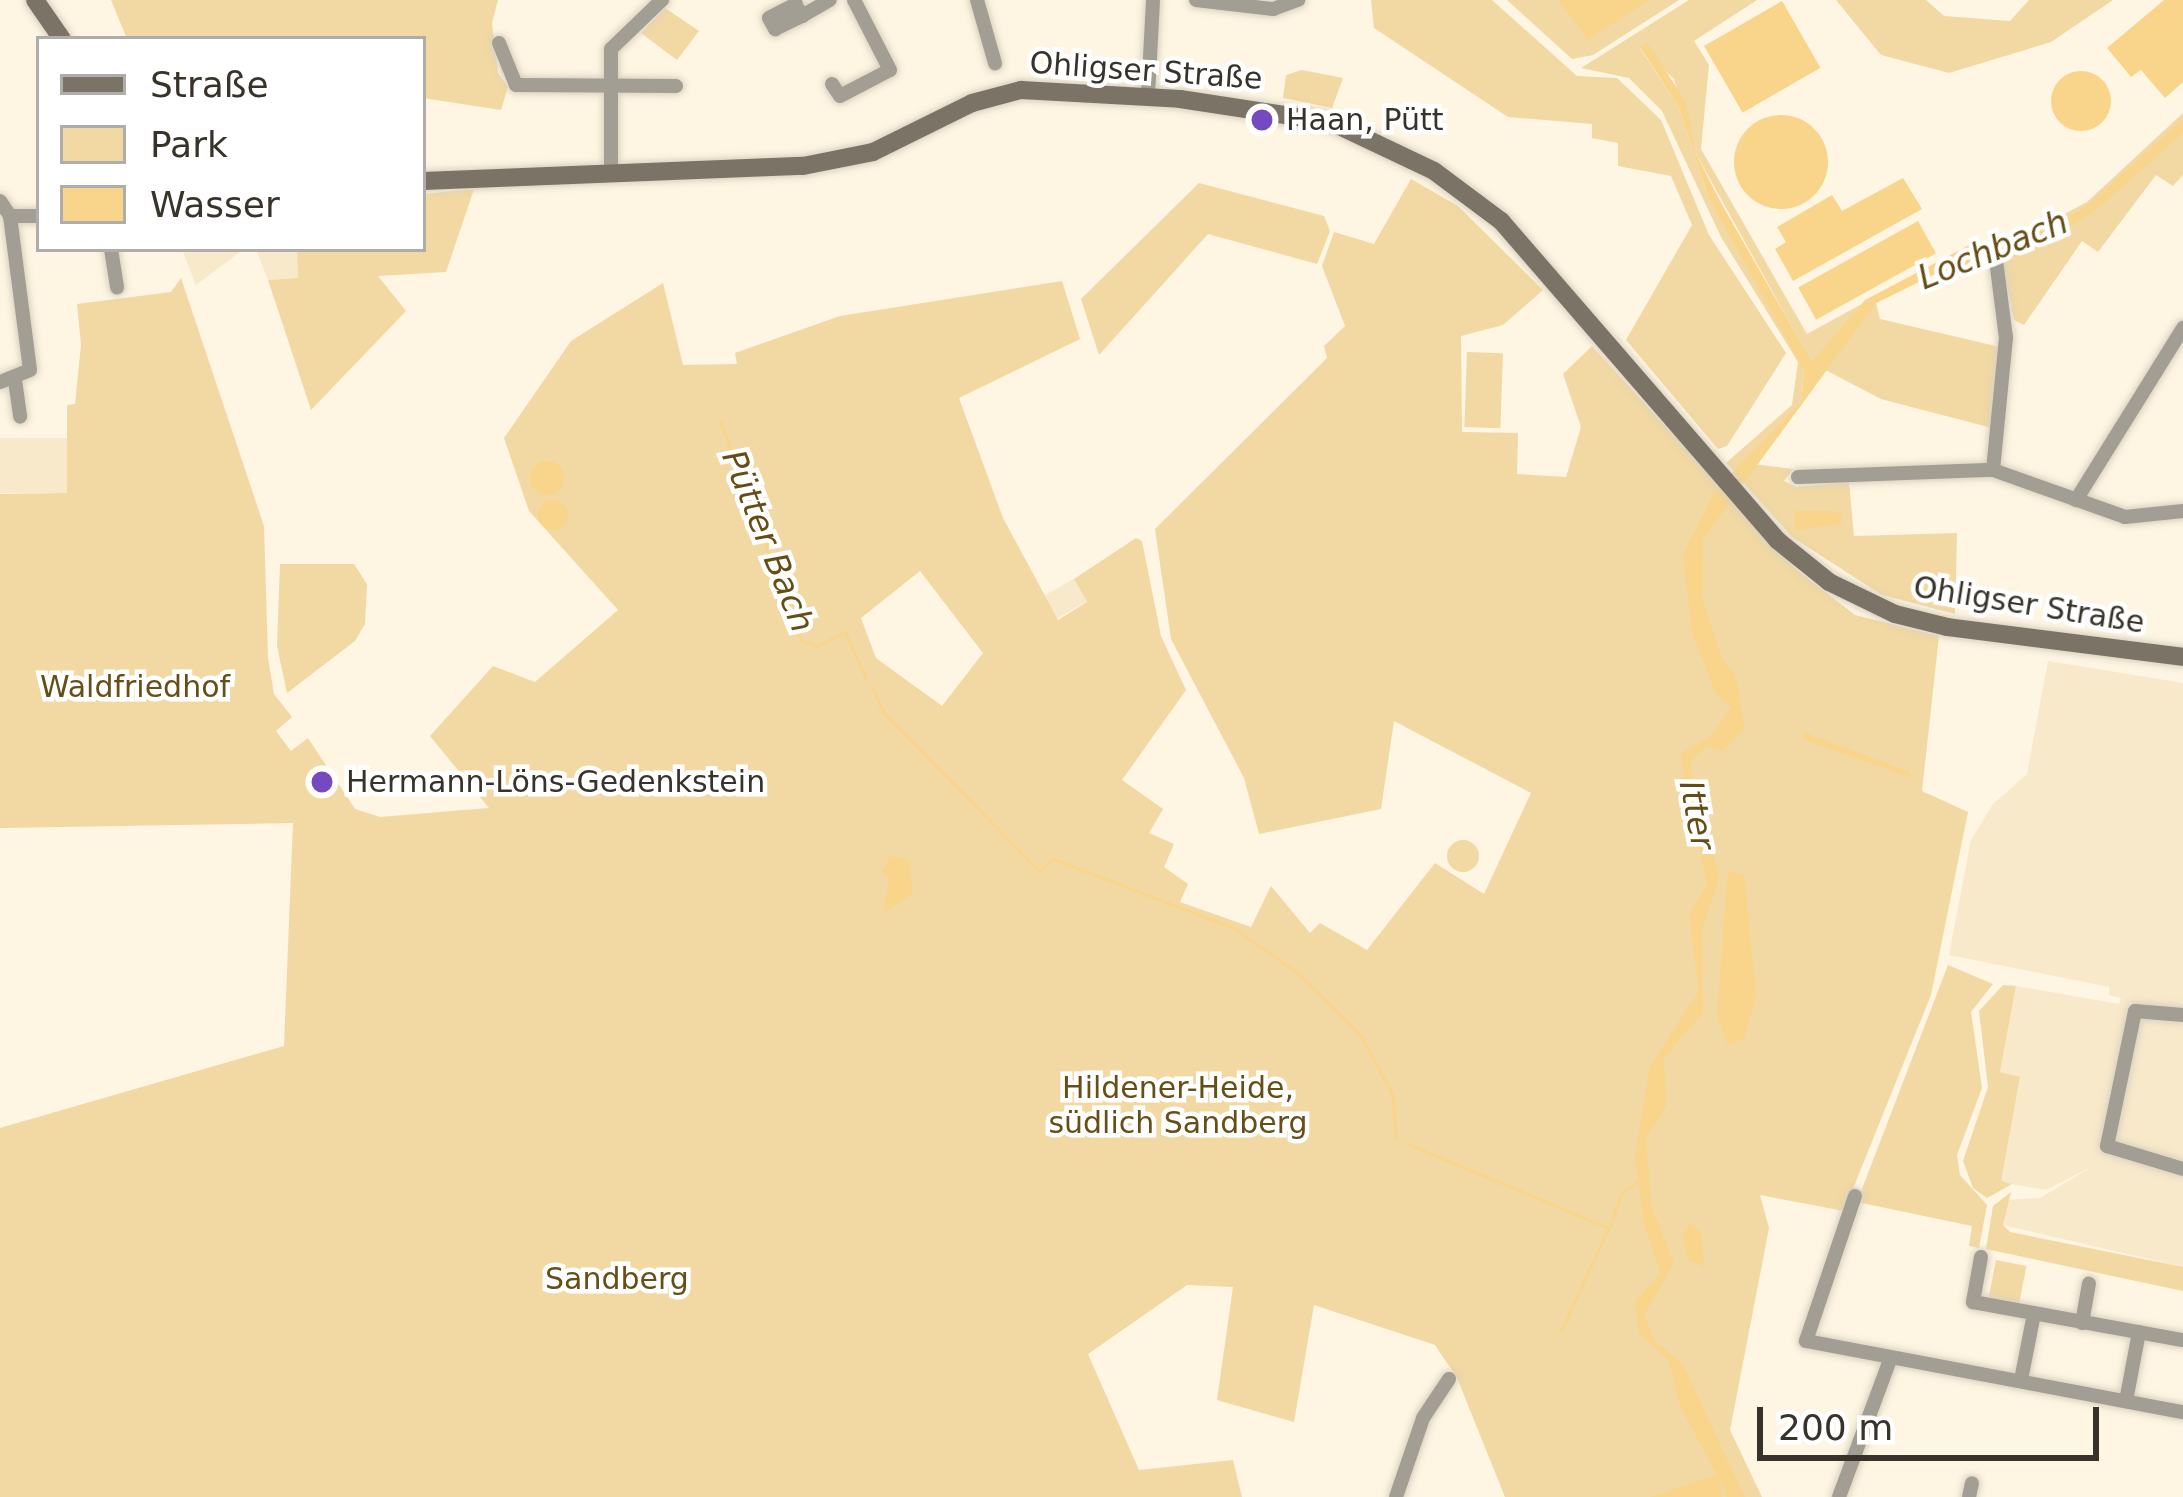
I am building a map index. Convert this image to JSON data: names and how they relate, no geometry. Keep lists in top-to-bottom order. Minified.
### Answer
{"streets":{"main road":["Ohligser Straße"]},"water":["Lochbach","Pütter Bach","Itter"],"parks":["Waldfriedhof","Hildener-Heide, südlich Sandberg","Sandberg"],"places":["Haan, Pütt","Hermann-Löns-Gedenkstein"],"legend":["Straße","Park","Wasser"],"scale_bar":"200 m"}
